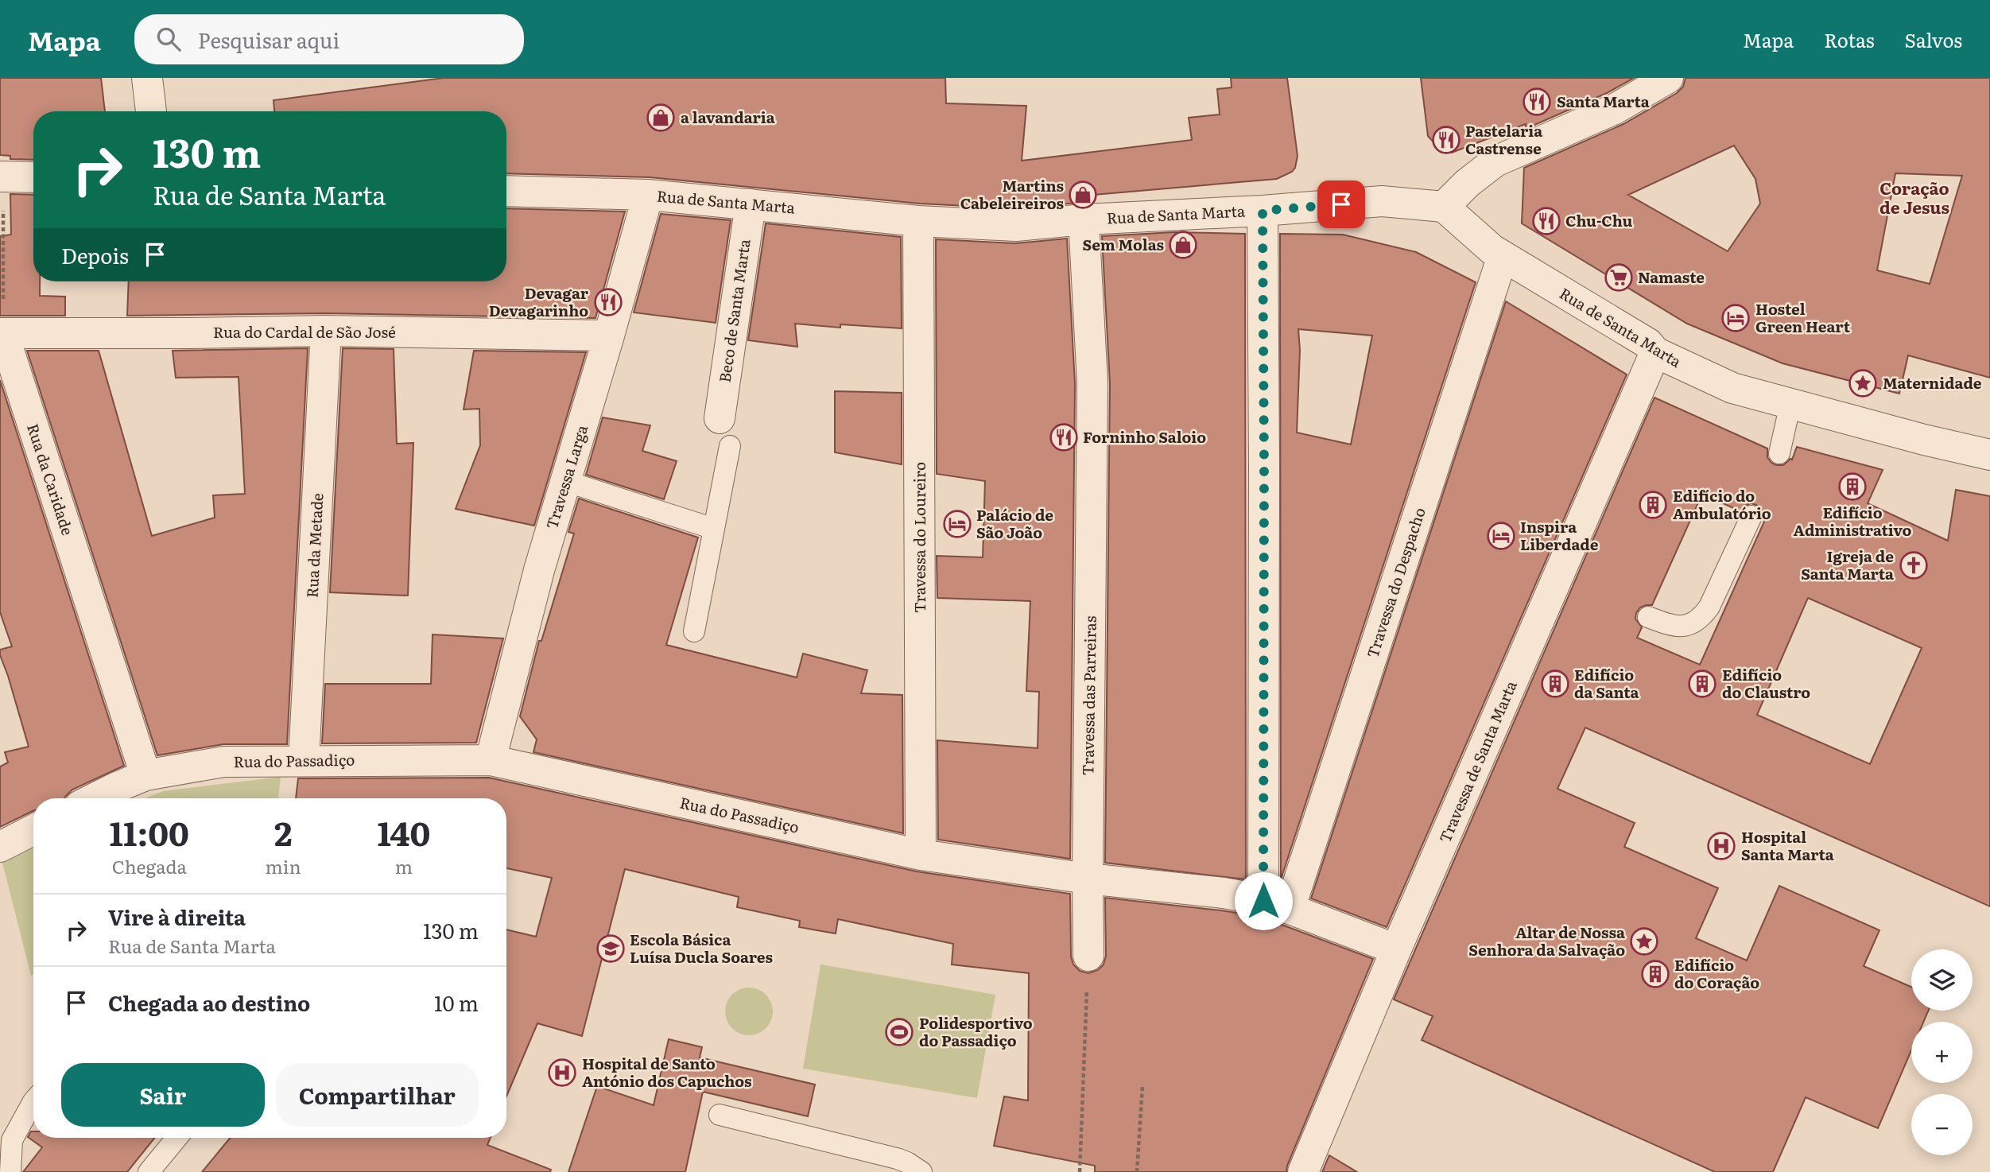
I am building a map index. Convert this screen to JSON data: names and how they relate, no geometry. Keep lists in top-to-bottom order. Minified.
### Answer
{"streets":{"street":["Rua de Santa Marta","Beco de Santa Marta","Rua do Cardal de São José","Travessa Larga","Rua da Caridade","Travessa do Loureiro","Rua da Metade","Travessa do Despacho","Travessa das Parreiras","Rua do Passadiço","Travessa de Santa Marta"]},"crossings":[["Rua de Santa Marta","Beco de Santa Marta"],["Rua de Santa Marta","Travessa Larga"],["Rua de Santa Marta","Travessa do Loureiro"],["Rua de Santa Marta","Travessa do Despacho"],["Rua de Santa Marta","Travessa das Parreiras"],["Rua de Santa Marta","Travessa de Santa Marta"],["Rua do Cardal de São José","Travessa Larga"],["Rua do Cardal de São José","Rua da Caridade"],["Rua do Cardal de São José","Rua da Metade"],["Travessa Larga","Rua do Passadiço"],["Rua da Caridade","Rua do Passadiço"],["Travessa do Loureiro","Rua do Passadiço"],["Rua da Metade","Rua do Passadiço"],["Travessa do Despacho","Rua do Passadiço"],["Travessa das Parreiras","Rua do Passadiço"],["Rua do Passadiço","Travessa de Santa Marta"]],"districts":["Coração de Jesus"],"places":{"restaurant":["Santa Marta","Pastelaria Castrense","Chu-Chu","Devagar Devagarinho","Forninho Saloio"],"shop":["a lavandaria","Martins Cabeleireiros","Sem Molas"],"supermarket":["Namaste"],"hotel":["Hostel Green Heart","Palácio de São João","Inspira Liberdade"],"place":["Maternidade","Altar de Nossa Senhora da Salvação"],"building":["Edifício Administrativo","Edifício do Ambulatório","Edifício da Santa","Edifício do Claustro","Edifício do Coração"],"church":["Igreja de Santa Marta"],"hospital":["Hospital Santa Marta","Hospital de Santo António dos Capuchos"],"school or university":["Escola Básica Luísa Ducla Soares"],"sports":["Polidesportivo do Passadiço"]},"page":{"header":"Mapa","search":"Pesquisar aqui","nav":["Mapa","Rotas","Salvos"],"turn":["130 m","Rua de Santa Marta"],"then":"Depois","eta":["11:00","Chegada","2","min","140","m"],"list":[{"name":"Vire à direita","note":"Rua de Santa Marta","value":"130 m"},{"name":"Chegada ao destino","value":"10 m"}],"map_buttons":["+","−"],"buttons":["Sair","Compartilhar"]}}
